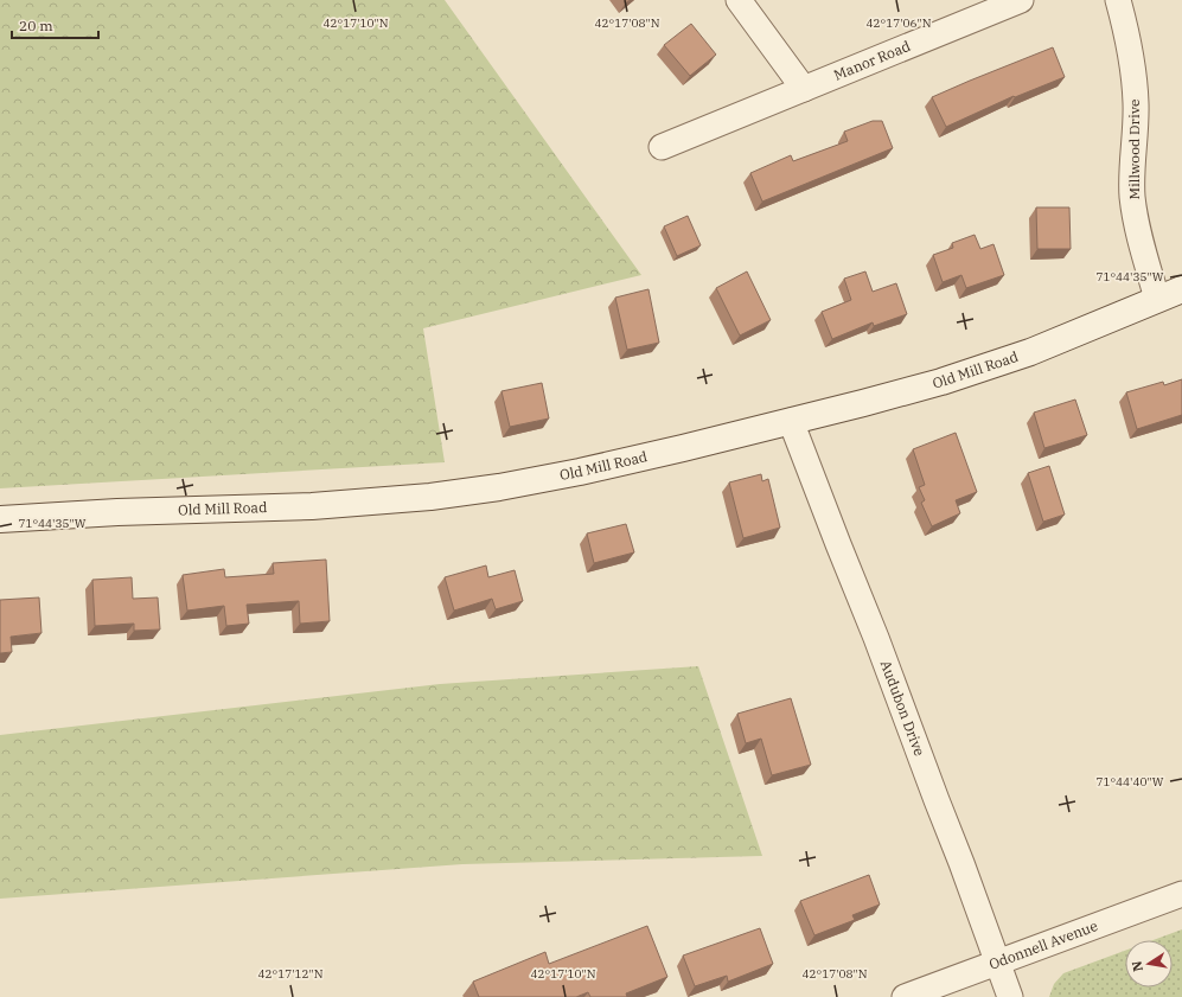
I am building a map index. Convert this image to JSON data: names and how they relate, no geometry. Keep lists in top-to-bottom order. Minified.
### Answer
{"streets":{"main road":["Old Mill Road"],"street":["Manor Road","Millwood Drive","Audubon Drive","Odonnell Avenue"]},"crossings":[["Millwood Drive","Old Mill Road"],["Old Mill Road","Audubon Drive"],["Audubon Drive","Odonnell Avenue"]],"scale_bar":"20 m","north":"left","coordinates":["42°17'10\"N","42°17'08\"N","42°17'06\"N","71°44'35\"W","71°44'40\"W","42°17'12\"N"]}
